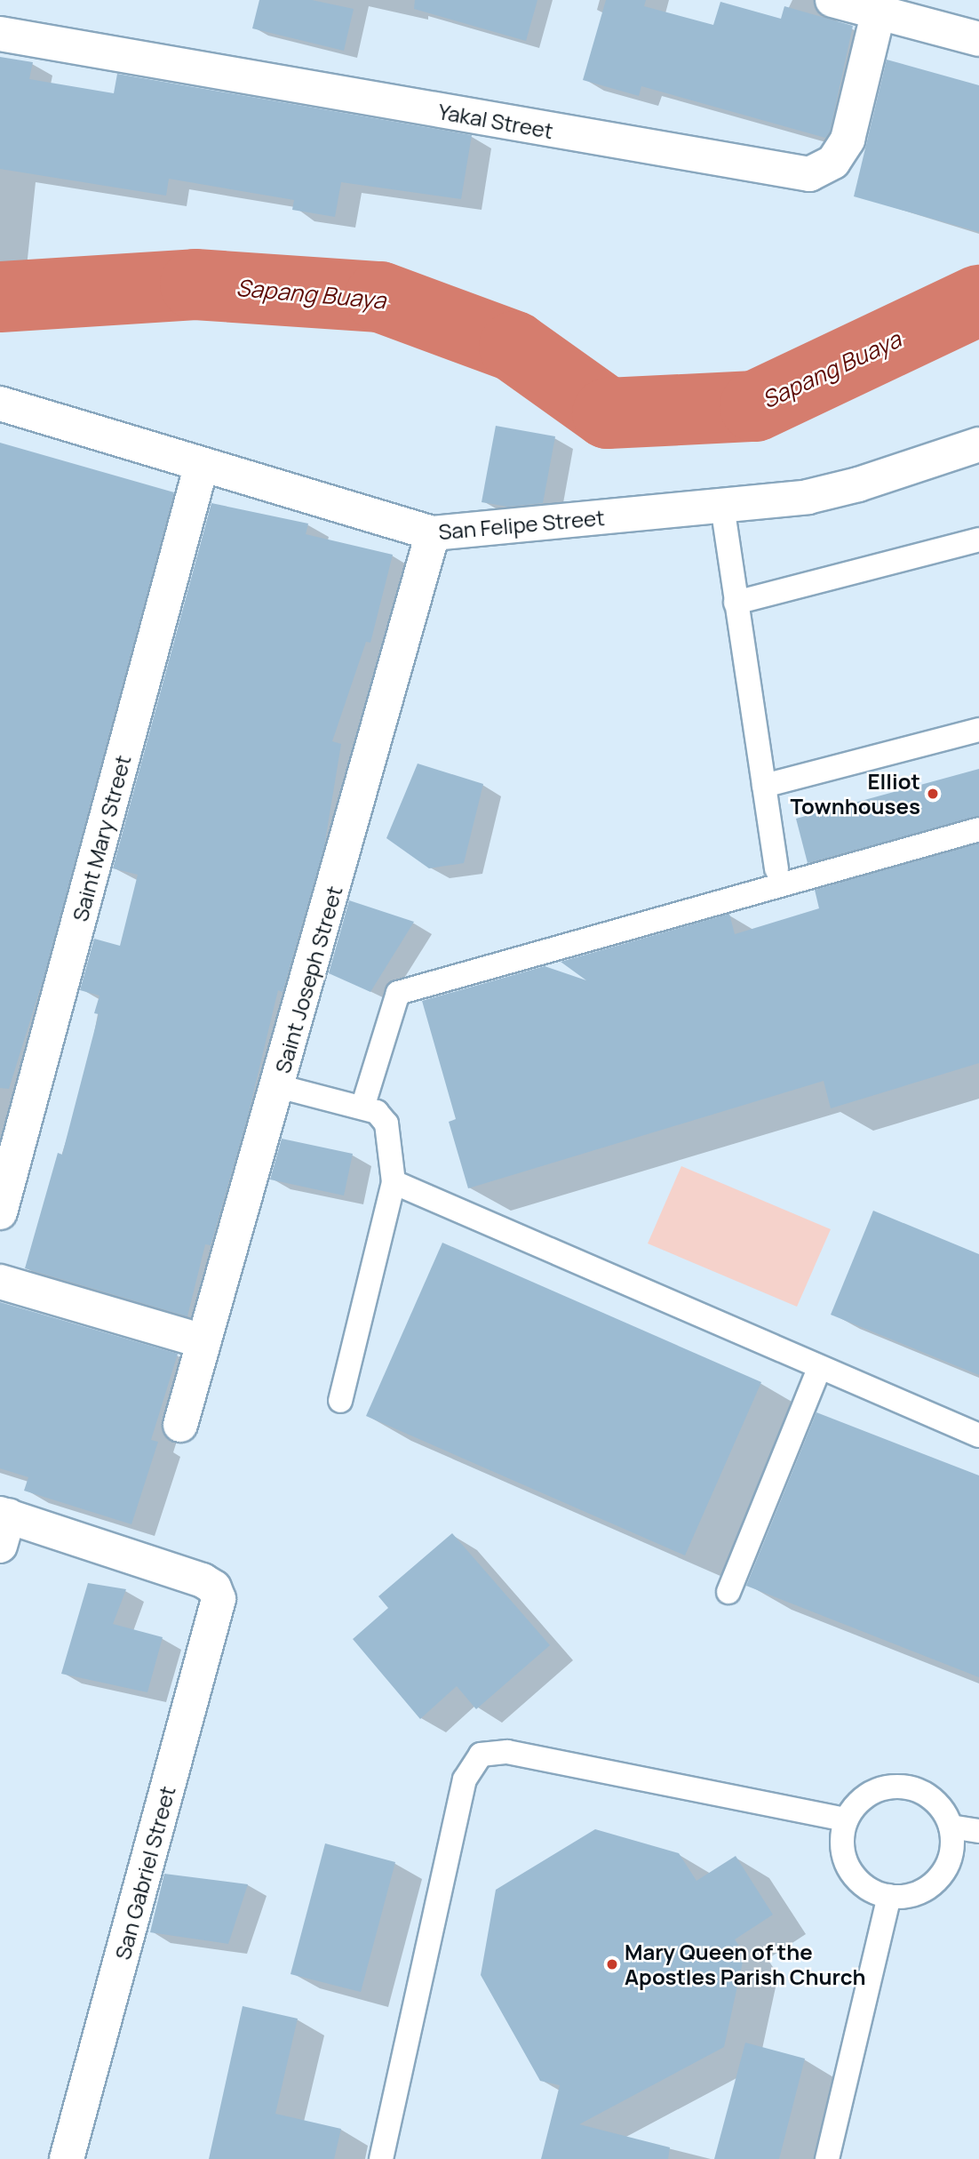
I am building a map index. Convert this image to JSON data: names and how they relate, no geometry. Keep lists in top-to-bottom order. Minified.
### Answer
{"streets":{"street":["Yakal Street","San Felipe Street","Saint Mary Street","Saint Joseph Street","San Gabriel Street"]},"crossings":[["San Felipe Street","Saint Mary Street"],["San Felipe Street","Saint Joseph Street"]],"water":["Sapang Buaya"],"places":["Elliot Townhouses","Mary Queen of the Apostles Parish Church"]}
